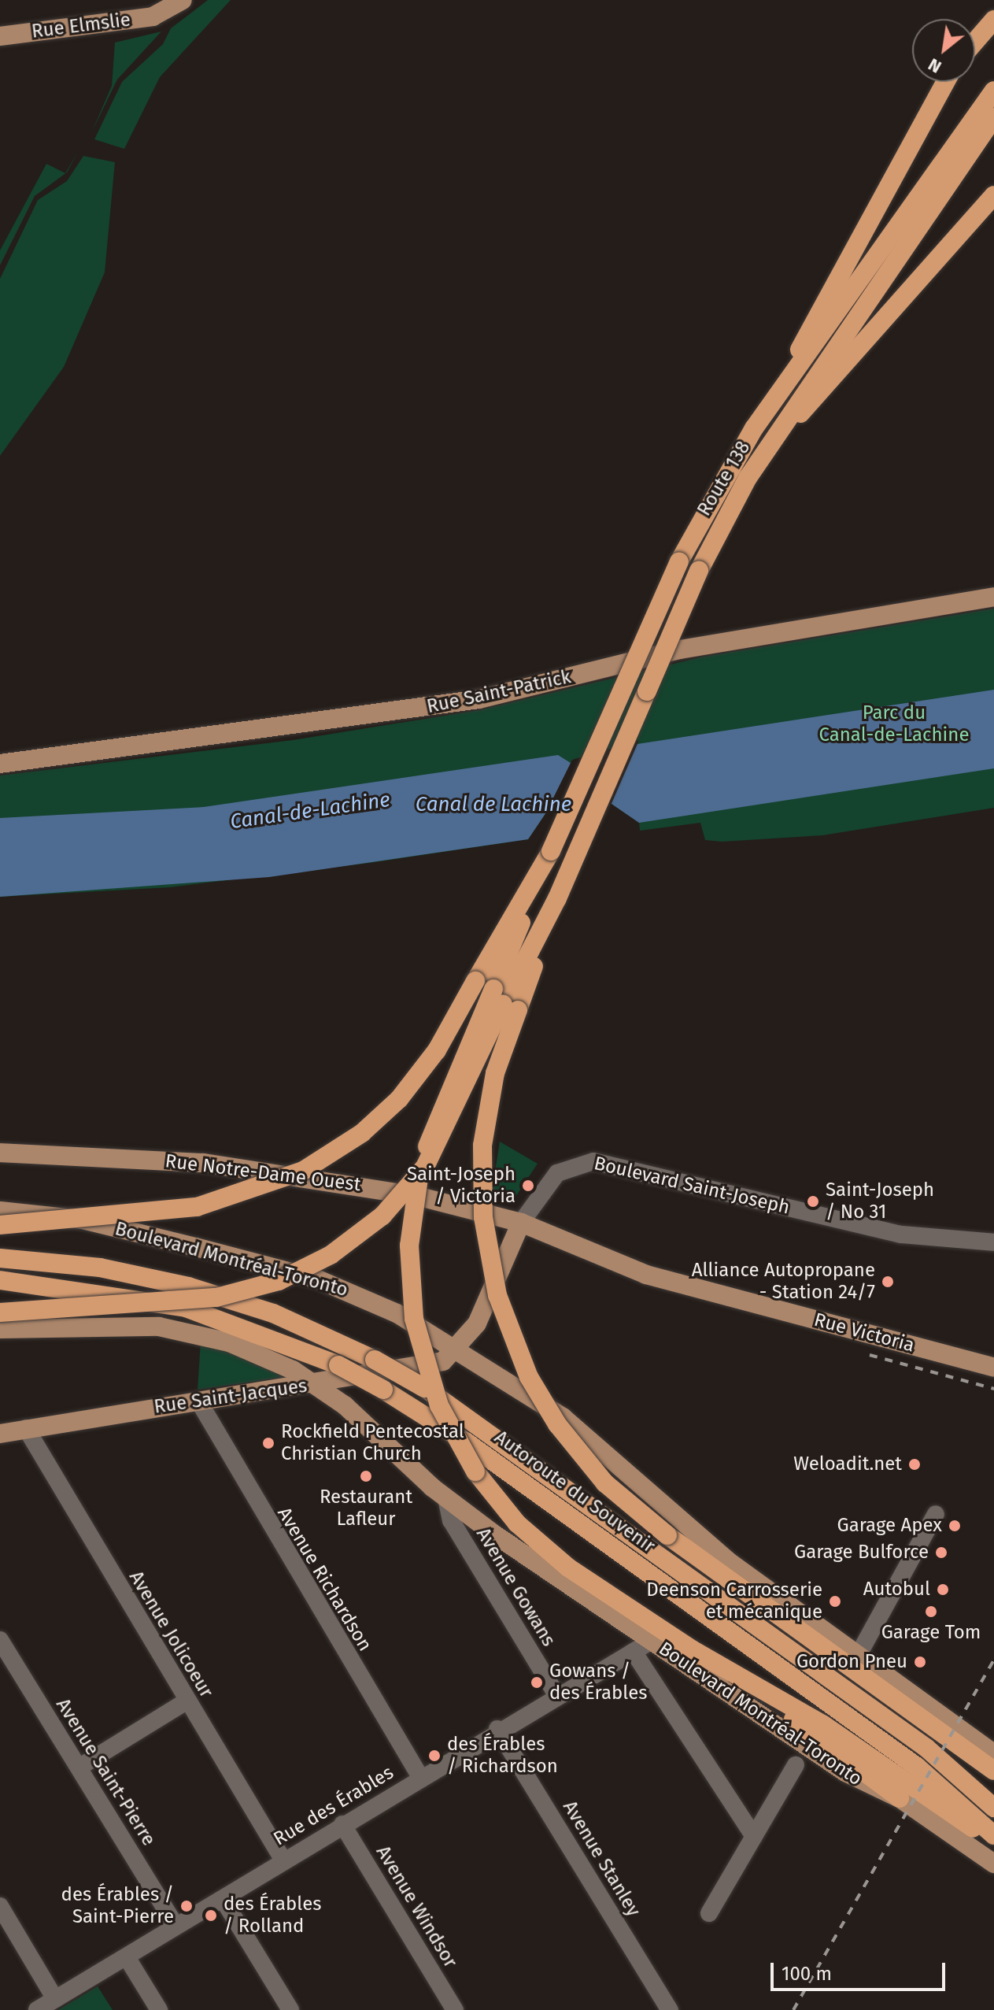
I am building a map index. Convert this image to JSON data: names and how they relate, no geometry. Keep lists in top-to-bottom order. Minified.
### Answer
{"streets":{"highway":["Route 138","Autoroute du Souvenir"],"main road":["Rue Elmslie","Rue Saint-Patrick","Rue Notre-Dame Ouest","Boulevard Saint-Joseph","Boulevard Montréal-Toronto","Rue Victoria","Rue Saint-Jacques"],"street":["Avenue Richardson","Avenue Gowans","Avenue Jolicoeur","Avenue Saint-Pierre","Rue des Érables","Avenue Stanley","Avenue Windsor"]},"crossings":[["Rue Notre-Dame Ouest","Boulevard Saint-Joseph"],["Rue Notre-Dame Ouest","Rue Victoria"],["Boulevard Saint-Joseph","Boulevard Montréal-Toronto"],["Boulevard Saint-Joseph","Rue Victoria"],["Boulevard Saint-Joseph","Rue Saint-Jacques"],["Boulevard Montréal-Toronto","Rue Saint-Jacques"],["Boulevard Montréal-Toronto","Avenue Gowans"],["Boulevard Montréal-Toronto","Rue des Érables"],["Rue Saint-Jacques","Avenue Richardson"],["Rue Saint-Jacques","Avenue Jolicoeur"],["Avenue Richardson","Rue des Érables"],["Avenue Gowans","Rue des Érables"],["Avenue Jolicoeur","Rue des Érables"],["Avenue Saint-Pierre","Rue des Érables"],["Rue des Érables","Avenue Stanley"],["Rue des Érables","Avenue Windsor"]],"water":["Canal de Lachine","Canal-de-Lachine"],"parks":["Parc du Canal-de-Lachine"],"places":["Saint-Joseph / Victoria","Saint-Joseph / No 31","Alliance Autopropane - Station 24/7","Rockfield Pentecostal Christian Church","Weloadit.net","Restaurant Lafleur","Garage Apex","Garage Bulforce","Autobul","Deenson Carrosserie et mécanique","Garage Tom","Gordon Pneu","Gowans / des Érables","des Érables / Richardson","des Érables / Saint-Pierre","des Érables / Rolland"],"scale_bar":"100 m","north":"bottom left"}
